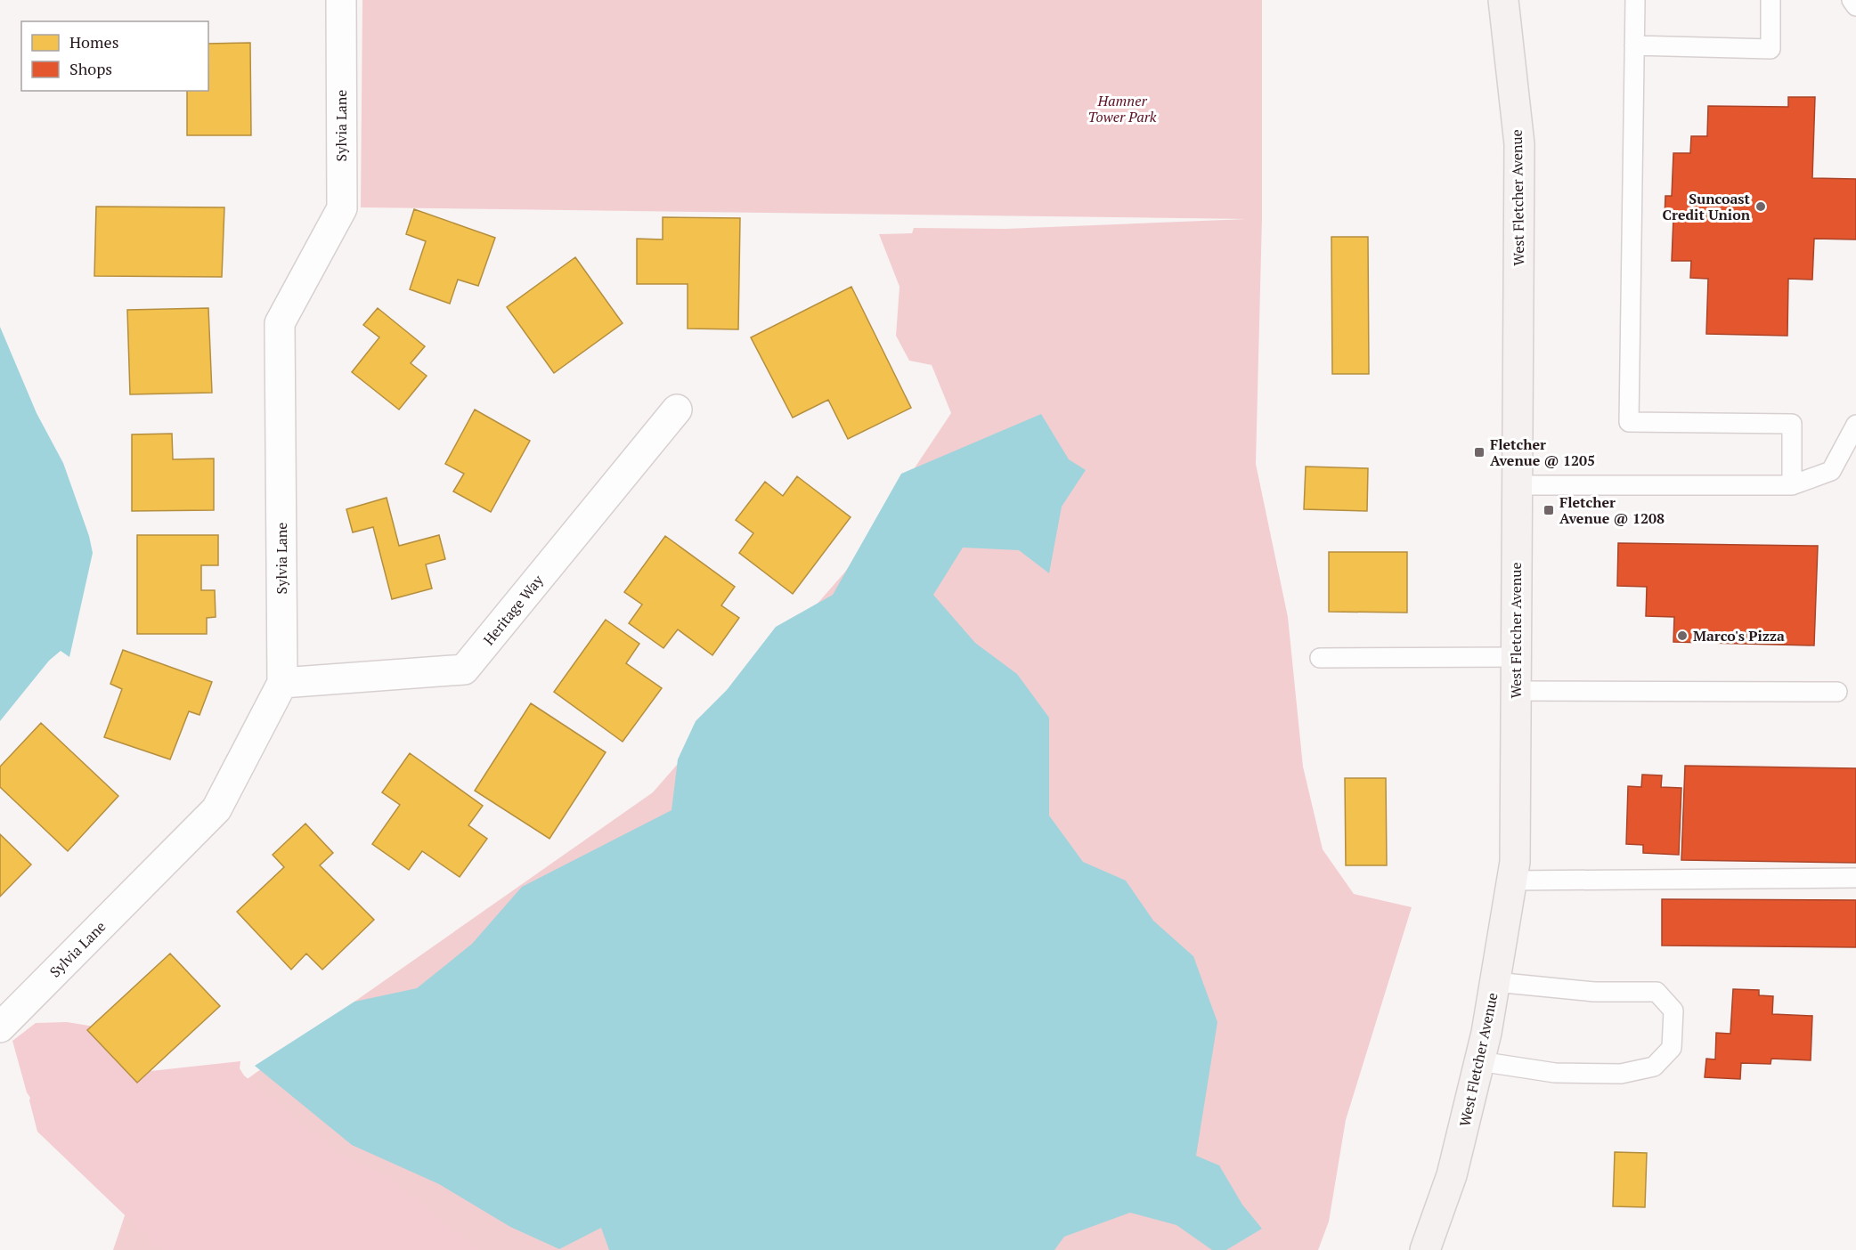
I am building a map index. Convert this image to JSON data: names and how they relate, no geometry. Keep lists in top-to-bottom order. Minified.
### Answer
{"streets":{"main road":["West Fletcher Avenue"],"street":["Sylvia Lane","Heritage Way"]},"crossings":[["Sylvia Lane","Heritage Way"]],"parks":["Hamner Tower Park"],"places":{"other":["Suncoast Credit Union","Marco's Pizza"],"transit":["Fletcher Avenue @ 1205","Fletcher Avenue @ 1208"]},"legend":["Homes","Shops"]}
